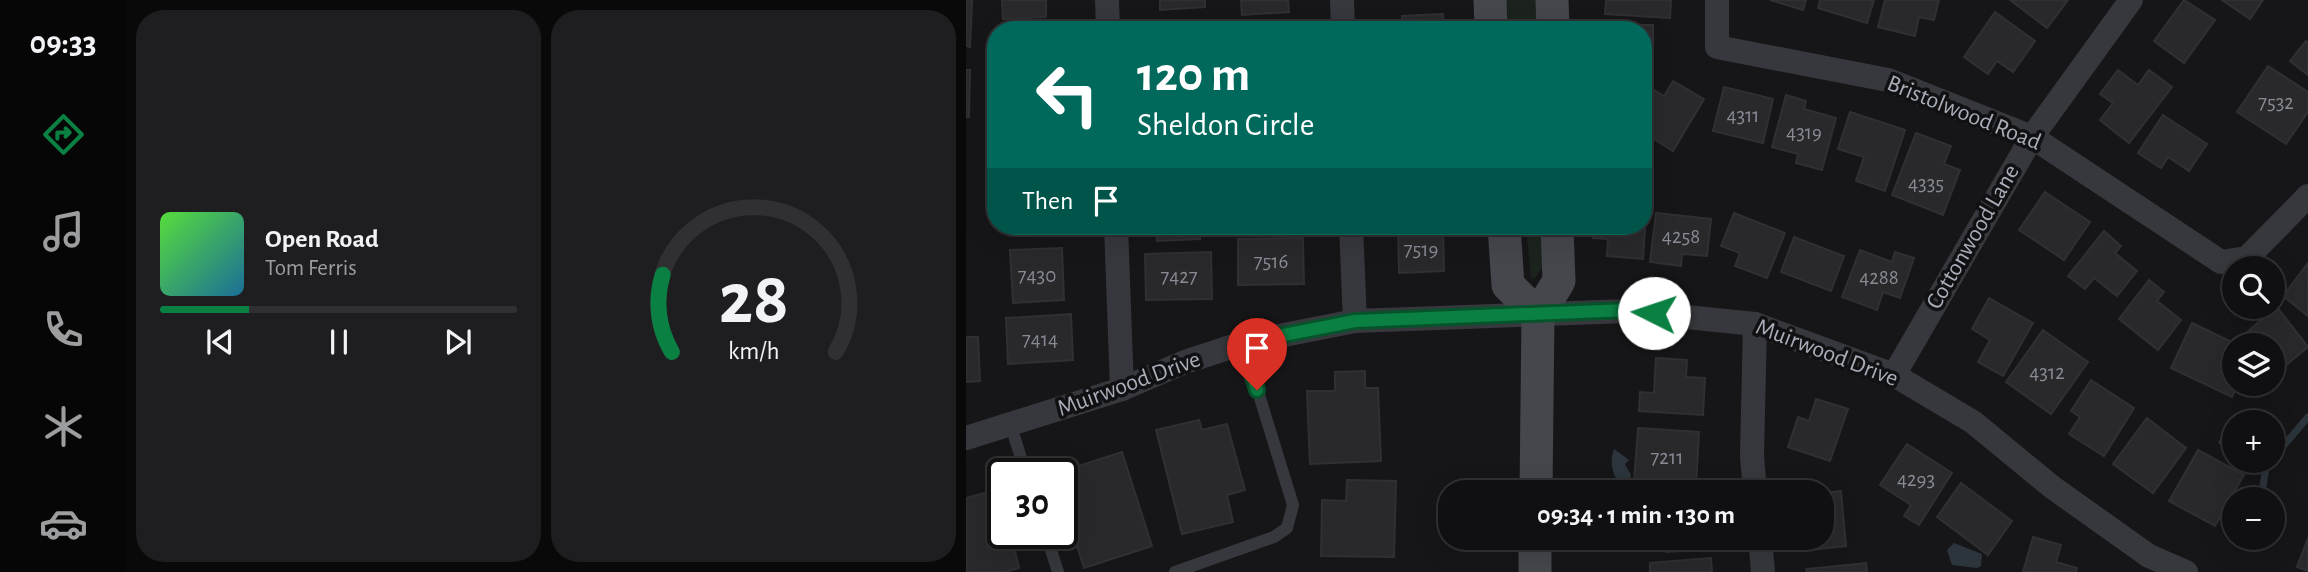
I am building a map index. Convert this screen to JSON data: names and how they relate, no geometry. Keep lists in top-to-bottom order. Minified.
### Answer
{"streets":{"street":["Bristolwood Road","Cottonwood Lane","Muirwood Drive"]},"crossings":[["Bristolwood Road","Cottonwood Lane"],["Cottonwood Lane","Muirwood Drive"]],"house_numbers":["7532","4311","4319","4335","4258","7519","7516","7430","7427","4288","7414","4312","7211","4293"],"page":{"tabs":"09:33","turn":["120 m","Sheldon Circle"],"then":"Then","song":["Open Road","Tom Ferris"],"map_buttons":["+","−"],"limit":"30","trip":"09:34 · 1 min · 130 m","gauge":["28","km/h"]}}
